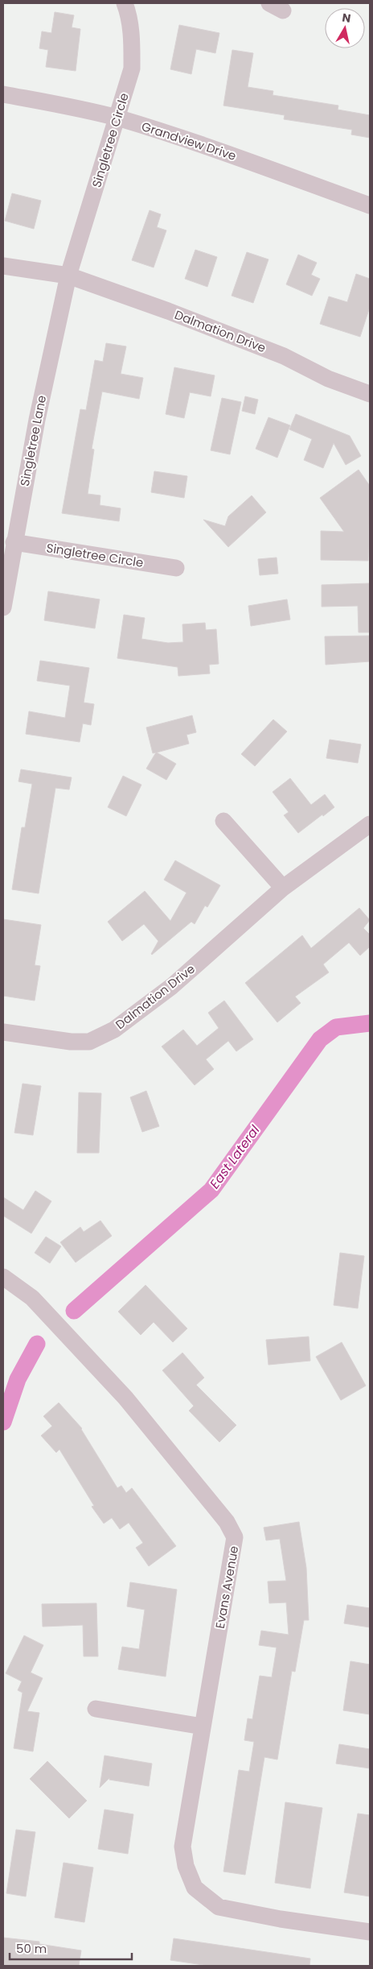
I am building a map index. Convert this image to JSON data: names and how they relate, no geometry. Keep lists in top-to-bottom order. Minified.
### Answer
{"streets":{"street":["Singletree Circle","Grandview Drive","Dalmation Drive","Singletree Lane","Evans Avenue"]},"crossings":[["Singletree Circle","Grandview Drive"],["Singletree Circle","Dalmation Drive"],["Singletree Circle","Singletree Lane"],["Dalmation Drive","Singletree Lane"]],"water":["East Lateral"],"scale_bar":"50 m","north":"top"}
